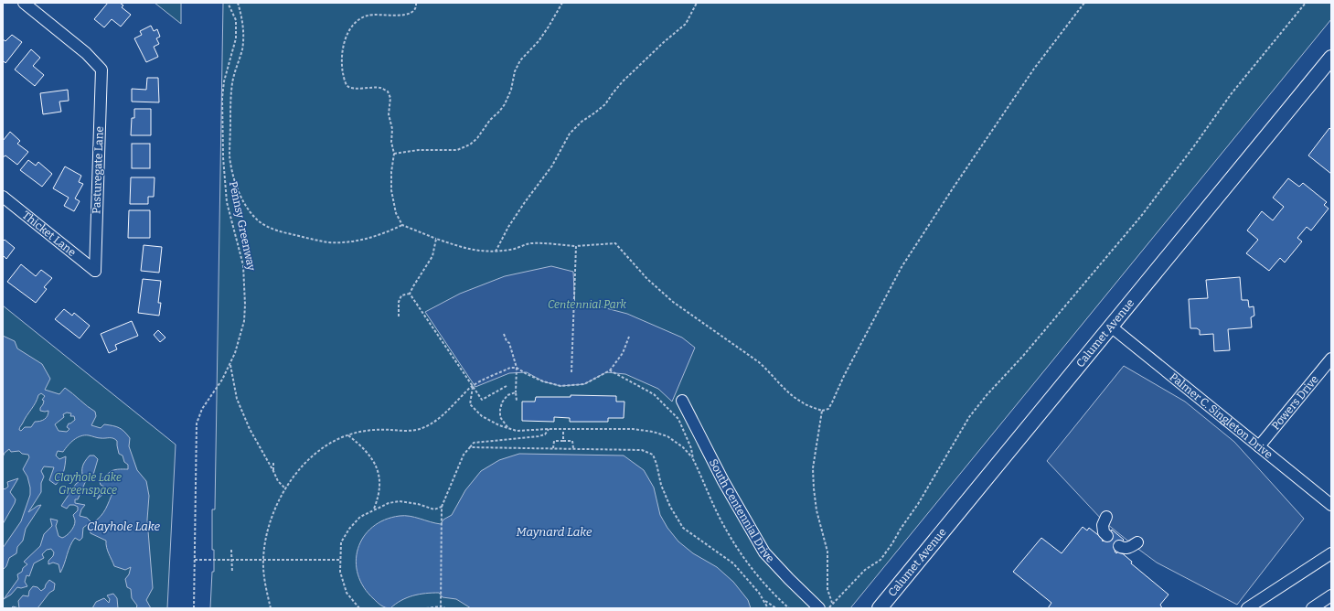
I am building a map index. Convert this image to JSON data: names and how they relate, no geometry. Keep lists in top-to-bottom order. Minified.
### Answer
{"streets":{"main road":["Calumet Avenue"],"street":["Pasturegate Lane","Thicket Lane","Powers Drive","Palmer C. Singleton Drive","South Centennial Drive"],"path":["Pennsy Greenway"]},"crossings":[["Pasturegate Lane","Thicket Lane"],["Calumet Avenue","Palmer C. Singleton Drive"],["Powers Drive","Palmer C. Singleton Drive"]],"water":["Clayhole Lake","Maynard Lake"],"parks":["Centennial Park","Clayhole Lake Greenspace"]}
